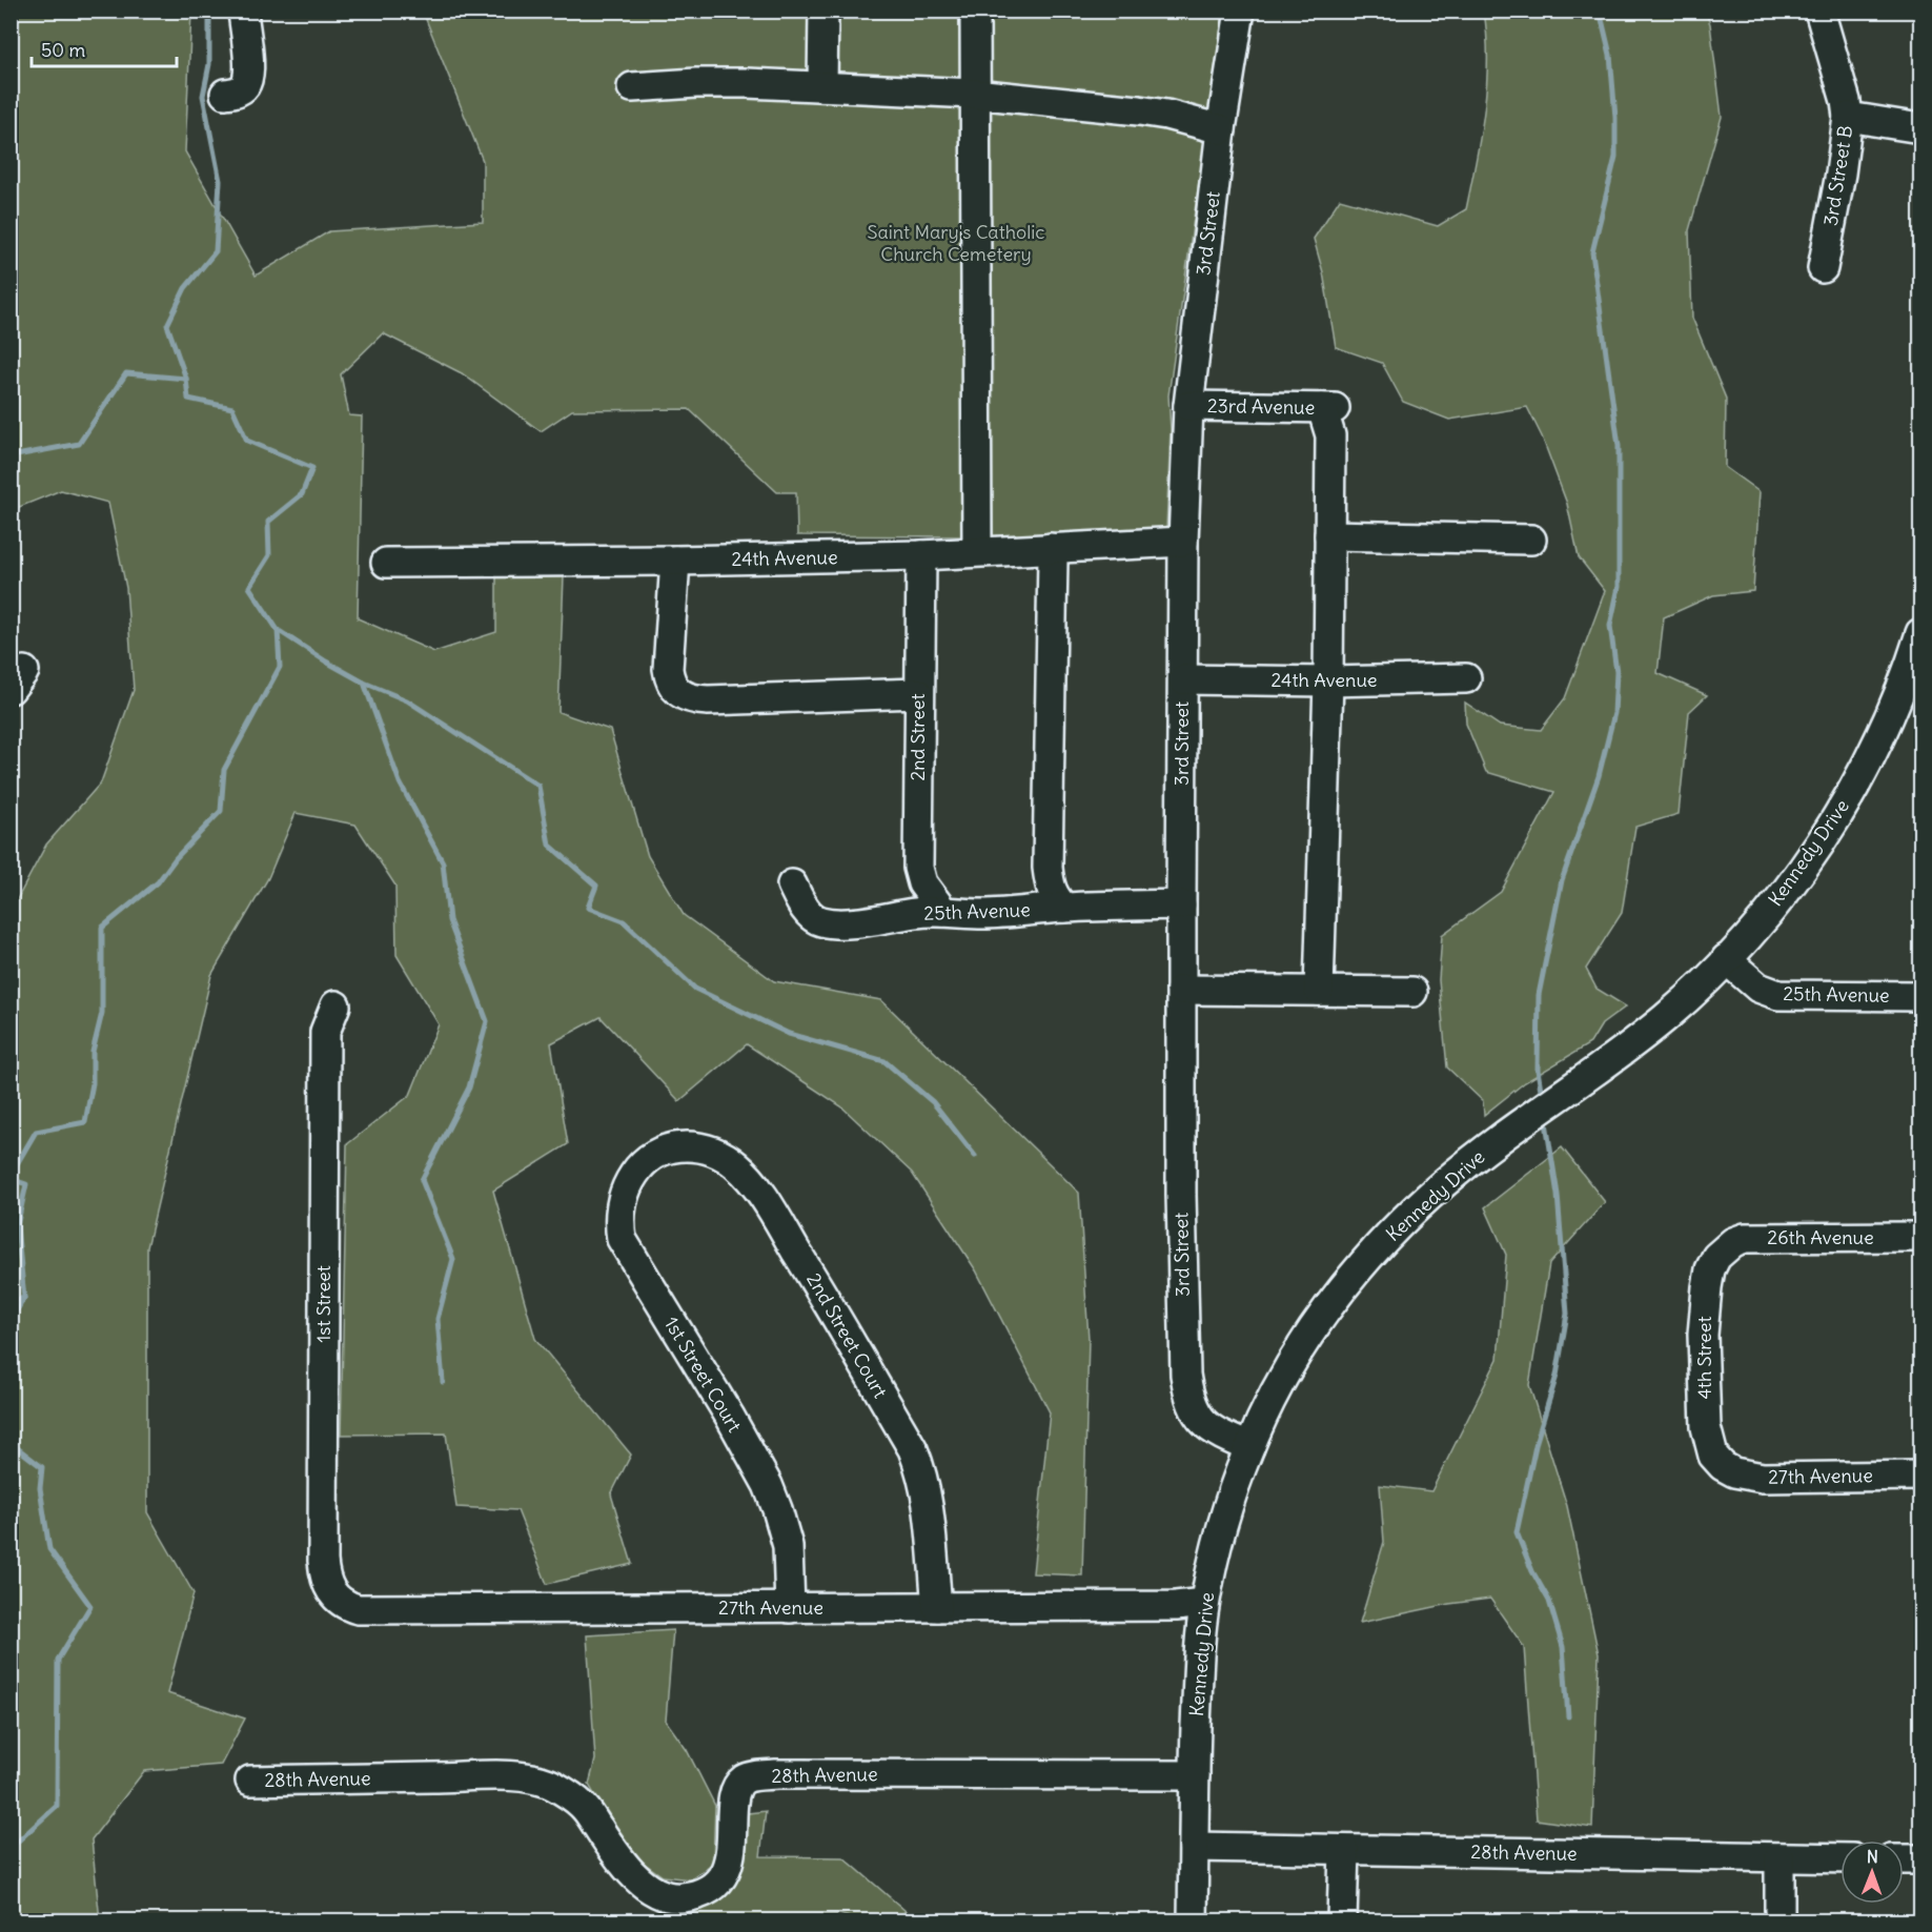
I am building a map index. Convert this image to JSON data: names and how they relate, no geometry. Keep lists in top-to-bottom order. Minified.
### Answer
{"streets":{"street":["3rd Street B","3rd Street","23rd Avenue","24th Avenue","2nd Street","Kennedy Drive","25th Avenue","26th Avenue","1st Street","2nd Street Court","4th Street","1st Street Court","27th Avenue","28th Avenue"]},"crossings":[["3rd Street","23rd Avenue"],["3rd Street","24th Avenue"],["3rd Street","Kennedy Drive"],["3rd Street","25th Avenue"],["24th Avenue","2nd Street"],["2nd Street","25th Avenue"],["Kennedy Drive","25th Avenue"],["Kennedy Drive","27th Avenue"],["Kennedy Drive","28th Avenue"],["26th Avenue","4th Street"],["1st Street","27th Avenue"],["2nd Street Court","1st Street Court"],["2nd Street Court","27th Avenue"],["4th Street","27th Avenue"],["1st Street Court","27th Avenue"]],"parks":["Saint Mary's Catholic Church Cemetery"],"scale_bar":"50 m","north":"top"}
